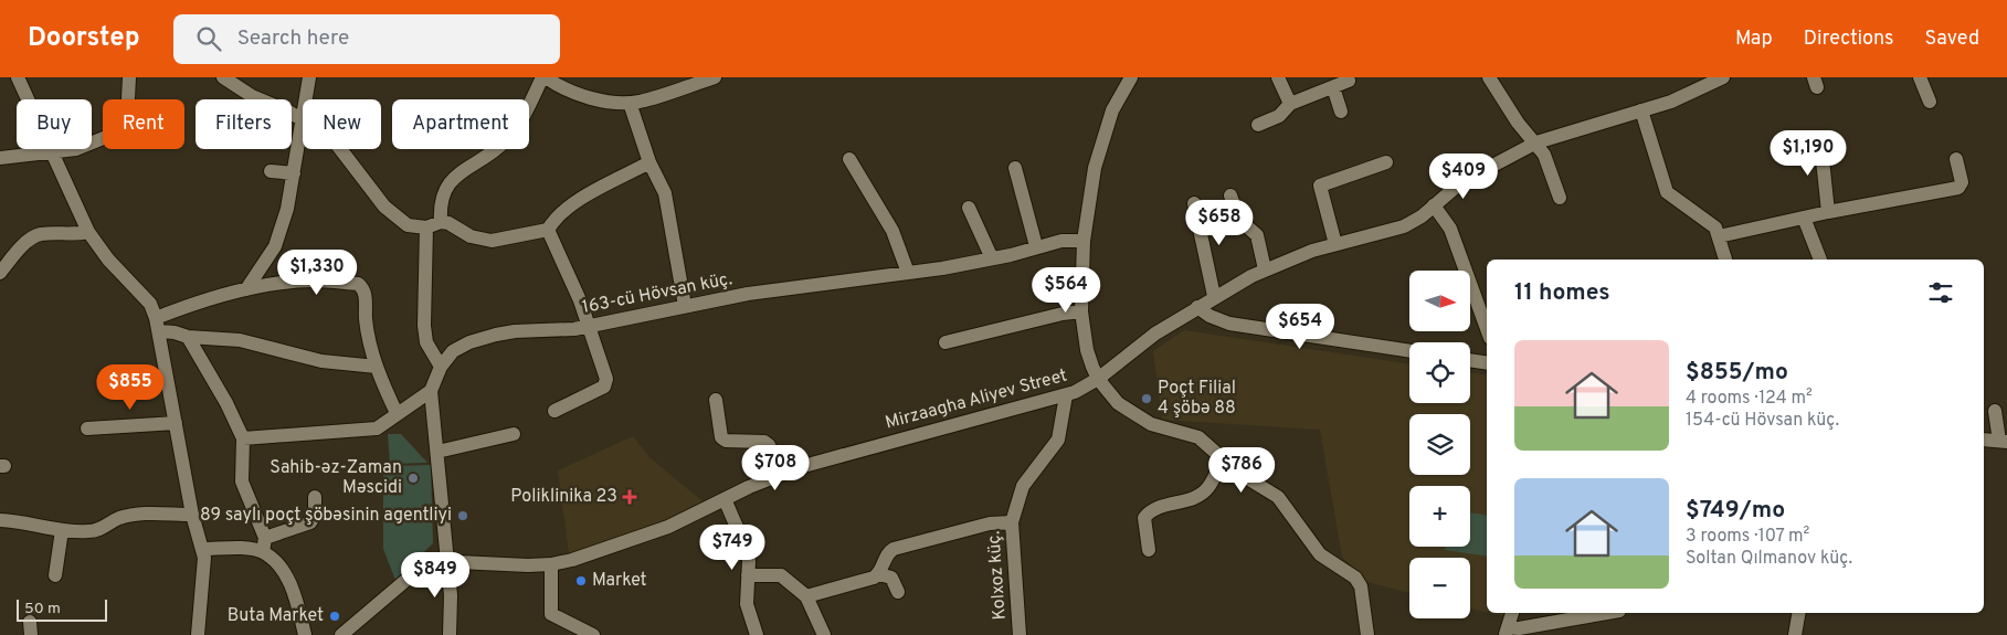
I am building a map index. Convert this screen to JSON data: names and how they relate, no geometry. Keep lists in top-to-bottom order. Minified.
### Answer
{"streets":{"street":["163-cü Hövsan küç.","Mirzaagha Aliyev Street","Kolxoz küç."]},"crossings":[["163-cü Hövsan küç.","Mirzaagha Aliyev Street"],["Mirzaagha Aliyev Street","Kolxoz küç."]],"places":{"other":["Poçt Filial 4 şöbə 88","Sahib-əz-Zaman Məscidi","89 saylı poçt şöbəsinin agentliyi","Market","Buta Market"],"health":["Poliklinika 23"]},"scale_bar":"50 m","north":"right","page":{"header":"Doorstep","search":"Search here","nav":["Map","Directions","Saved"],"chip":["Buy","Rent","Filters","New","Apartment"],"price":["$1,190","$409","$658","$1,330","$564","$654","$855","$708","$786","$749","$849"],"heading":"11 homes","map_buttons":["+","−"],"list":[{"name":"$855/mo","note":"4 rooms · 124 m² · 154-cü Hövsan küç."},{"name":"$749/mo","note":"3 rooms · 107 m² · Soltan Qılmanov küç."}],"scale":"50 m"}}
